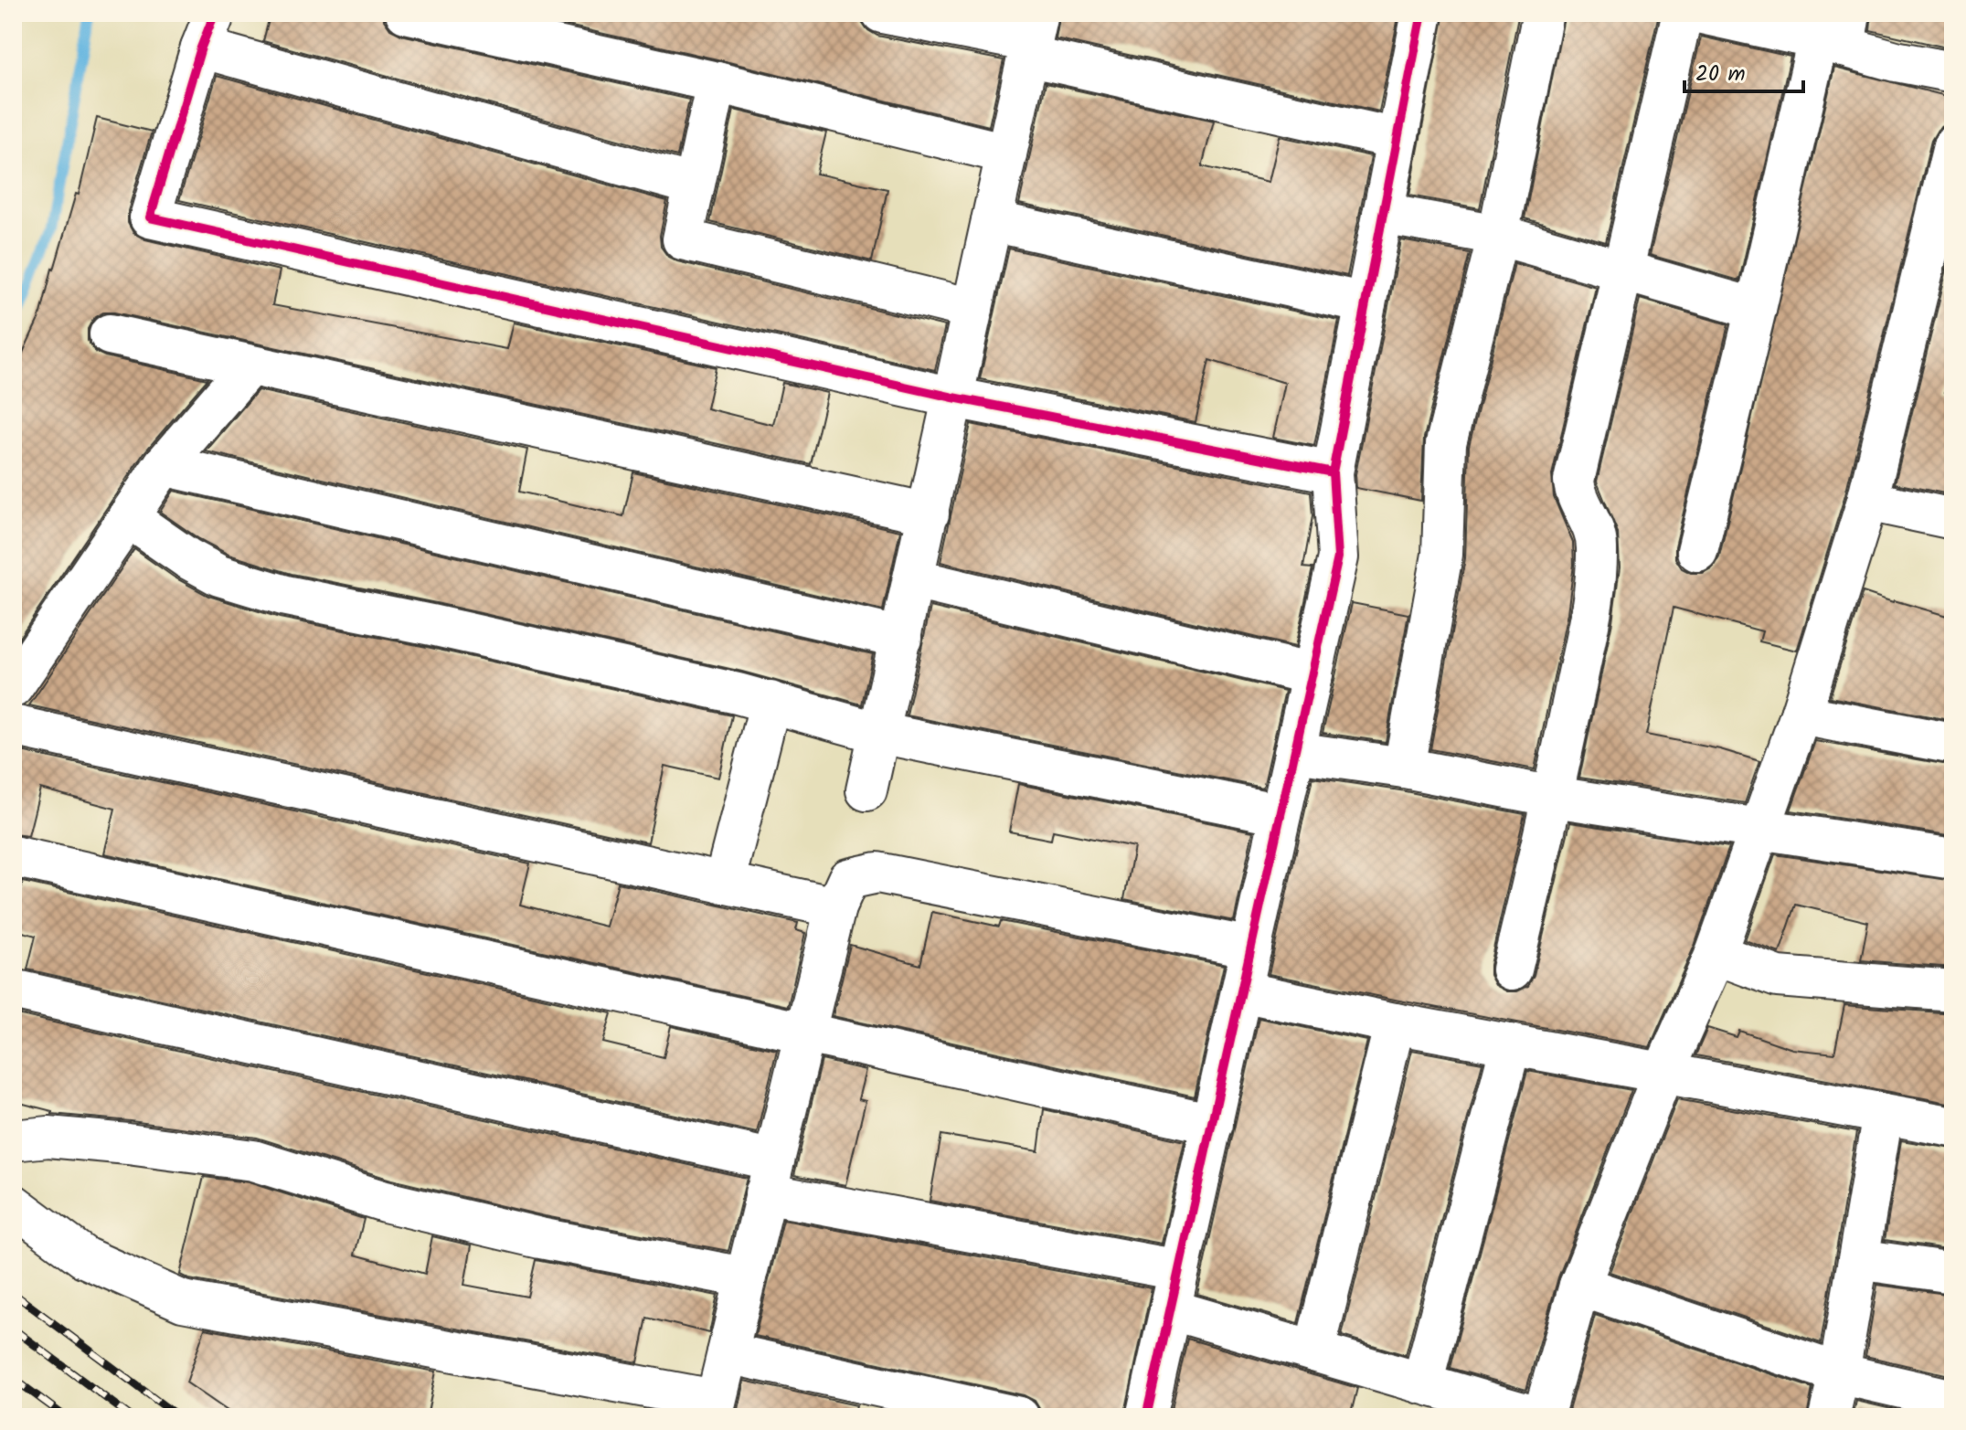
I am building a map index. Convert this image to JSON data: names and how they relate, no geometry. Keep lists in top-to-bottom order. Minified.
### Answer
{"scale_bar":"20 m"}
